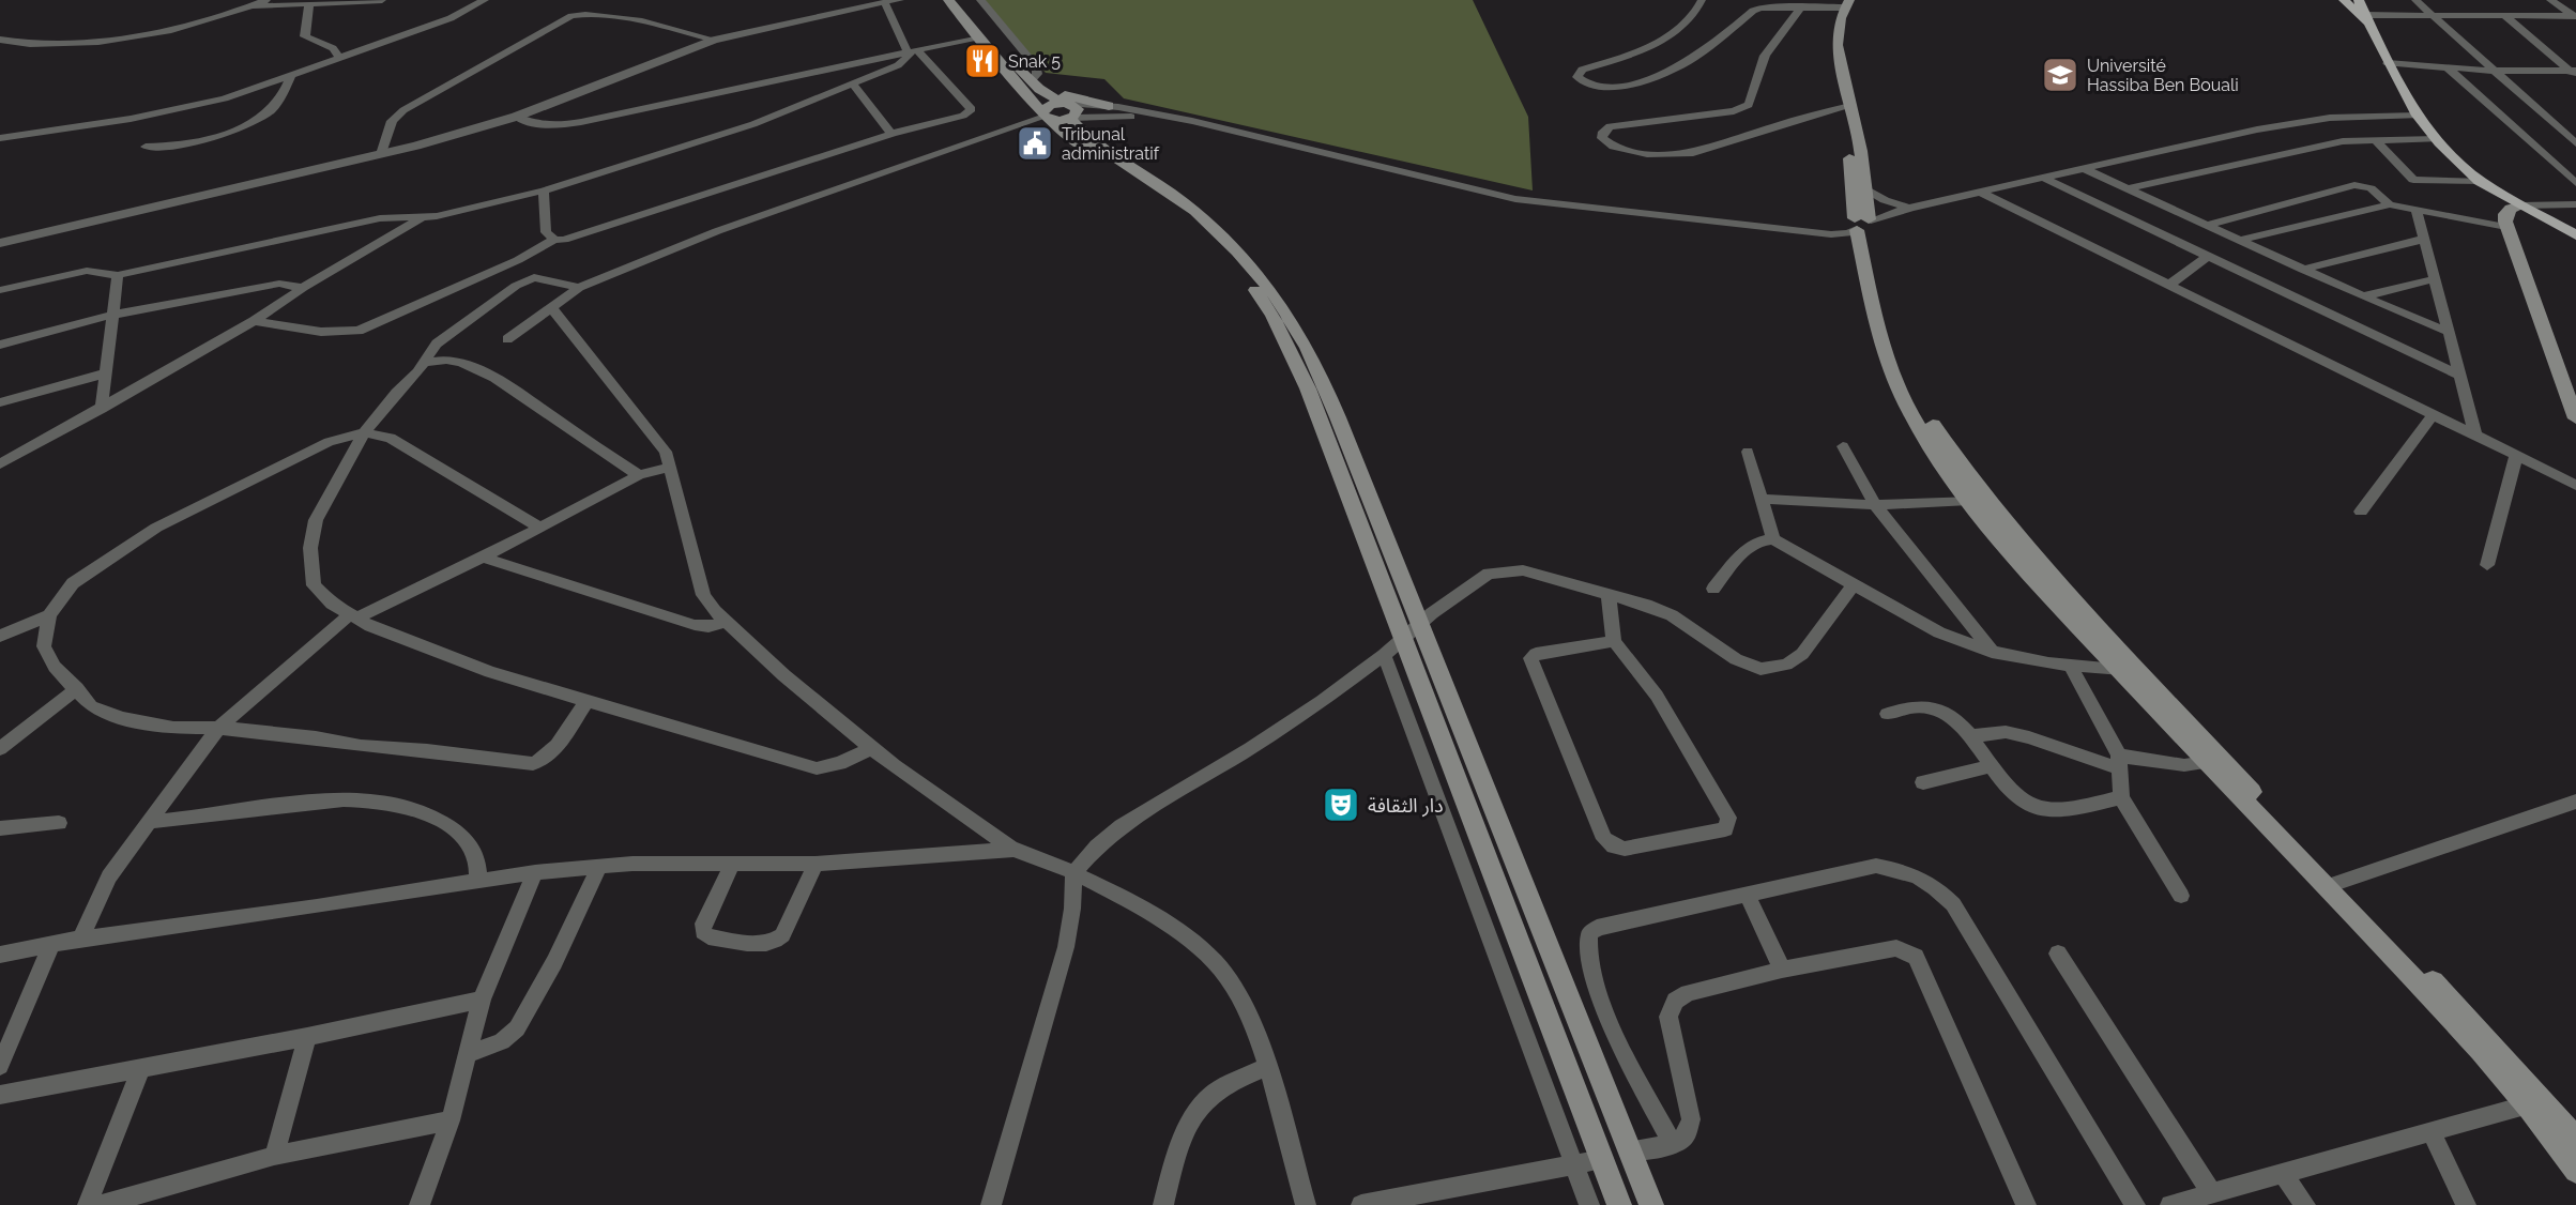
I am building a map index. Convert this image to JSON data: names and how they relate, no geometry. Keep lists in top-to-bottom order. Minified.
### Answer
{"places":{"restaurant":["Snak 5"],"school or university":["Université Hassiba Ben Bouali"],"public building":["Tribunal administratif"],"theatre":["دار الثقافة"]}}
